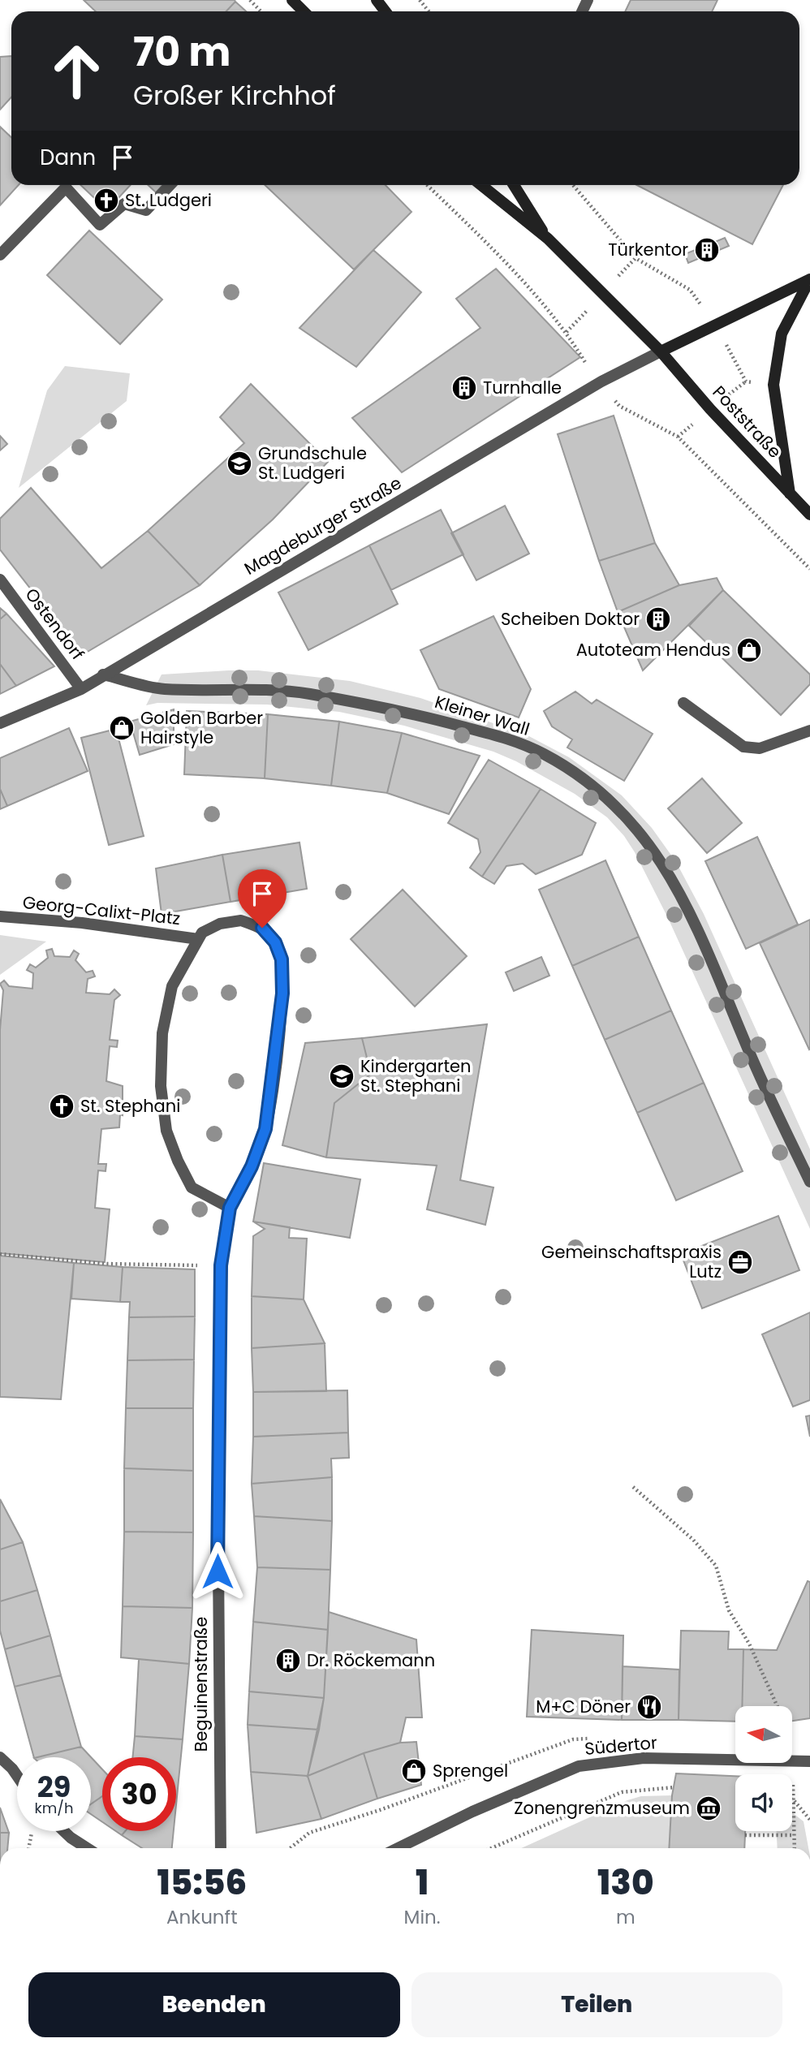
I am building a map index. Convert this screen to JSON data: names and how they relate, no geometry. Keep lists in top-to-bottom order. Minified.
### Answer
{"streets":{"main road":["Poststraße"],"street":["Magdeburger Straße","Ostendorf","Kleiner Wall","Georg-Calixt-Platz","Beguinenstraße","Südertor"]},"crossings":[["Poststraße","Magdeburger Straße"],["Magdeburger Straße","Ostendorf"],["Magdeburger Straße","Kleiner Wall"],["Georg-Calixt-Platz","Beguinenstraße"]],"places":{"church":["St. Ludgeri","St. Stephani"],"building":["Türkentor","Turnhalle","Scheiben Doktor","Dr. Röckemann"],"school or university":["Grundschule St. Ludgeri","Kindergarten St. Stephani"],"shop":["Autoteam Hendus","Golden Barber Hairstyle","Sprengel"],"office":["Gemeinschaftspraxis Lutz"],"restaurant":["M+C Döner"],"museum":["Zonengrenzmuseum"]},"north":"left","page":{"turn":["70 m","Großer Kirchhof"],"then":"Dann","speed":"29 km/h","limit":"30","eta":["15:56","Ankunft","1","Min.","130","m"],"buttons":["Beenden","Teilen"]}}
